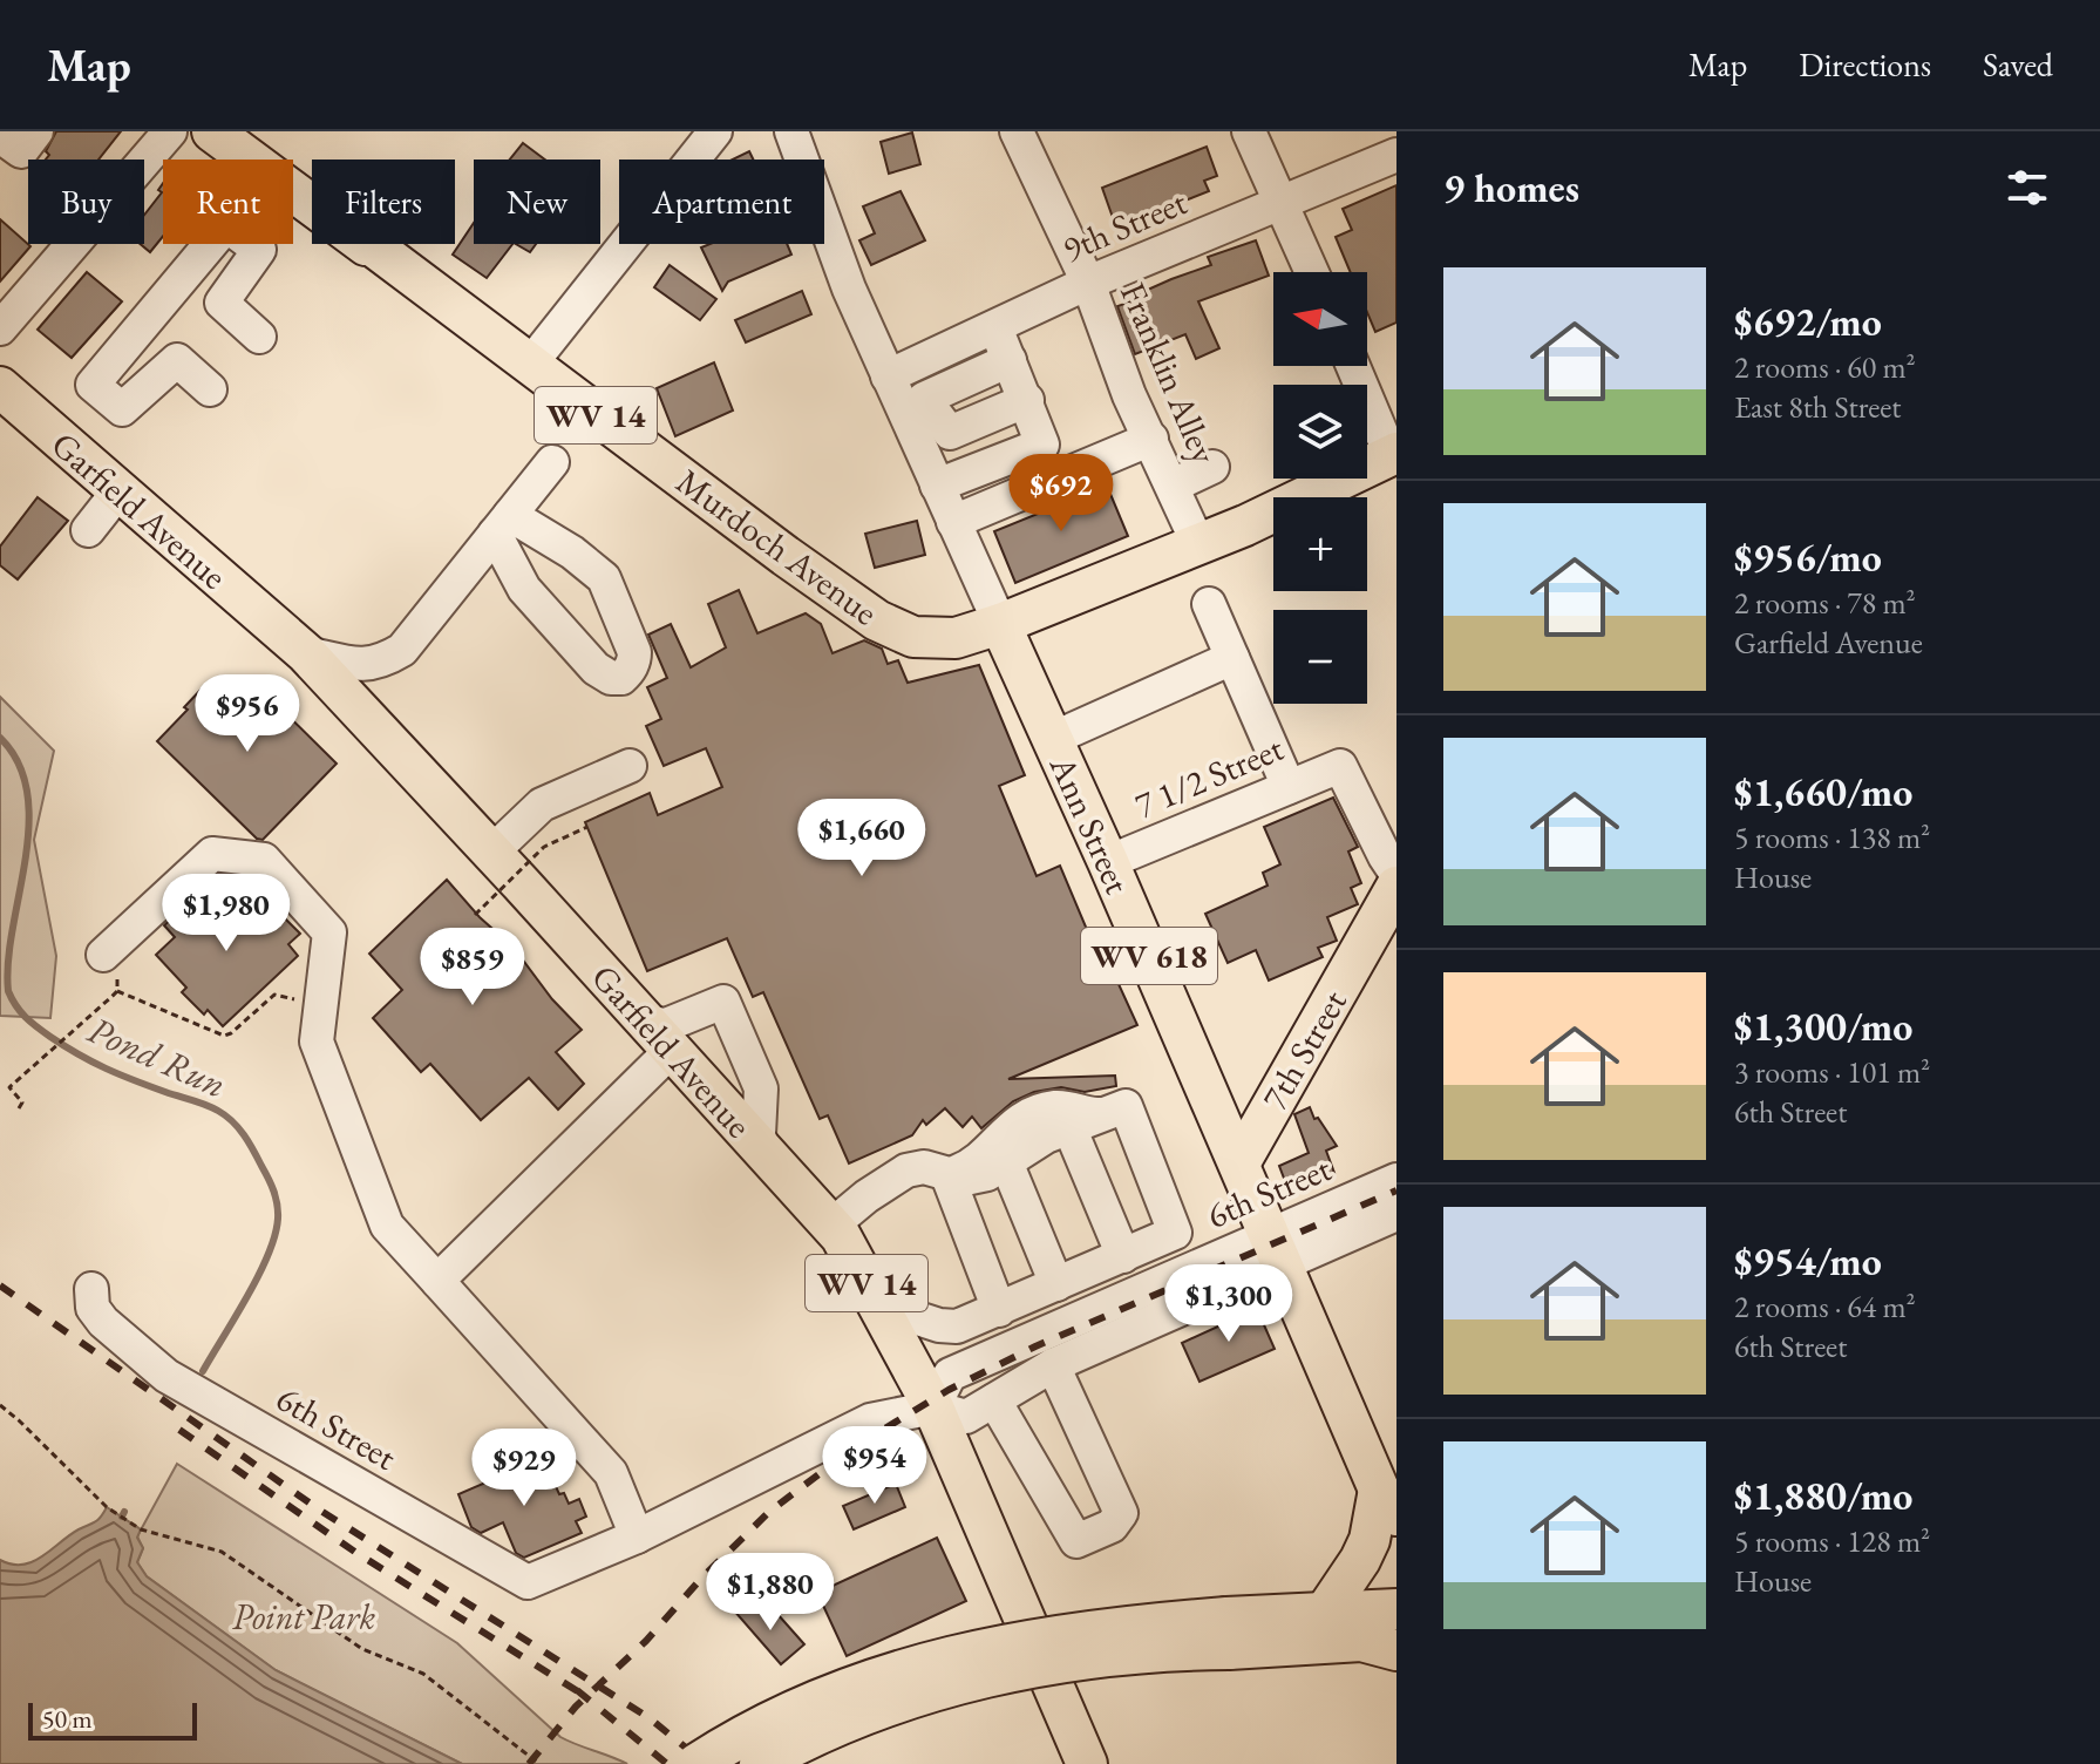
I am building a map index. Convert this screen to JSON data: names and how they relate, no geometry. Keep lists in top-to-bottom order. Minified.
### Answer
{"streets":{"main road":["WV 14","Garfield Avenue","Murdoch Avenue","Ann Street","WV 618","7th Street"],"street":["9th Street","Franklin Alley","7 1/2 Street","6th Street"]},"crossings":[["9th Street","Franklin Alley"],["9th Street","Ann Street"],["Franklin Alley","WV 14"],["WV 14","Murdoch Avenue"],["WV 14","Ann Street"],["Garfield Avenue","6th Street"],["Murdoch Avenue","Ann Street"],["7 1/2 Street","Ann Street"],["Ann Street","WV 618"],["Ann Street","7th Street"],["Ann Street","6th Street"]],"water":["Pond Run"],"parks":["Point Park"],"scale_bar":"50 m","north":"left","page":{"header":"Map","nav":["Map","Directions","Saved"],"heading":"9 homes","chip":["Buy","Rent","Filters","New","Apartment"],"list":[{"name":"$692/mo","note":"2 rooms · 60 m² · East 8th Street"},{"name":"$956/mo","note":"2 rooms · 78 m² · Garfield Avenue"},{"name":"$1,660/mo","note":"5 rooms · 138 m² · House"},{"name":"$1,300/mo","note":"3 rooms · 101 m² · 6th Street"},{"name":"$954/mo","note":"2 rooms · 64 m² · 6th Street"},{"name":"$1,880/mo","note":"5 rooms · 128 m² · House"}],"map_buttons":["+","−"],"price":["$692","$956","$1,660","$1,980","$859","$1,300","$954","$929","$1,880"],"scale":"50 m"}}
